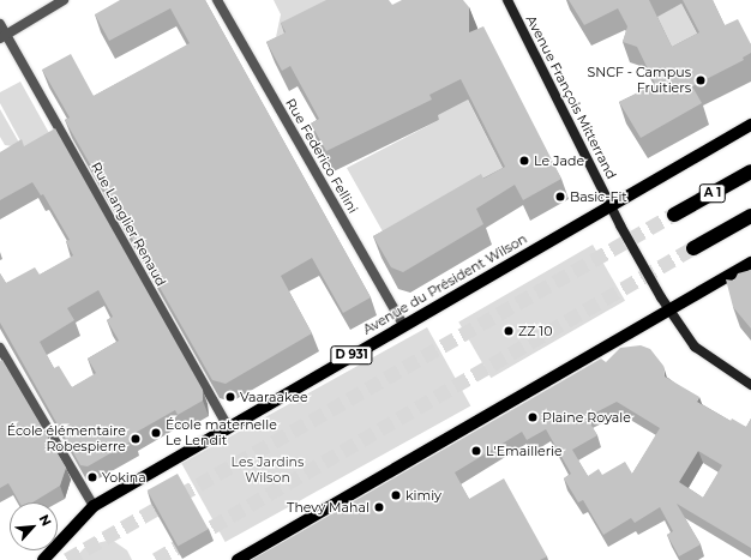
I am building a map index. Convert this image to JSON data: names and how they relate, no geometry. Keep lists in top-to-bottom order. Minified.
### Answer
{"streets":{"highway":["A 1"],"main road":["Avenue François Mitterrand","Avenue du Président Wilson","D 931"],"street":["Rue Federico Fellini","Rue Langlier Renaud"]},"crossings":[["Avenue François Mitterrand","Avenue du Président Wilson"],["Rue Federico Fellini","Avenue du Président Wilson"],["Rue Langlier Renaud","Avenue du Président Wilson"]],"parks":["Les Jardins Wilson"],"places":["SNCF - Campus Fruitiers","Le Jade","Basic-Fit","ZZ 10","Vaaraakee","Plaine Royale","École maternelle Le Lendit","École élémentaire Robespierre","L'Emaillerie","Yokina","kimiy","Thevy Mahal"],"north":"top right"}
